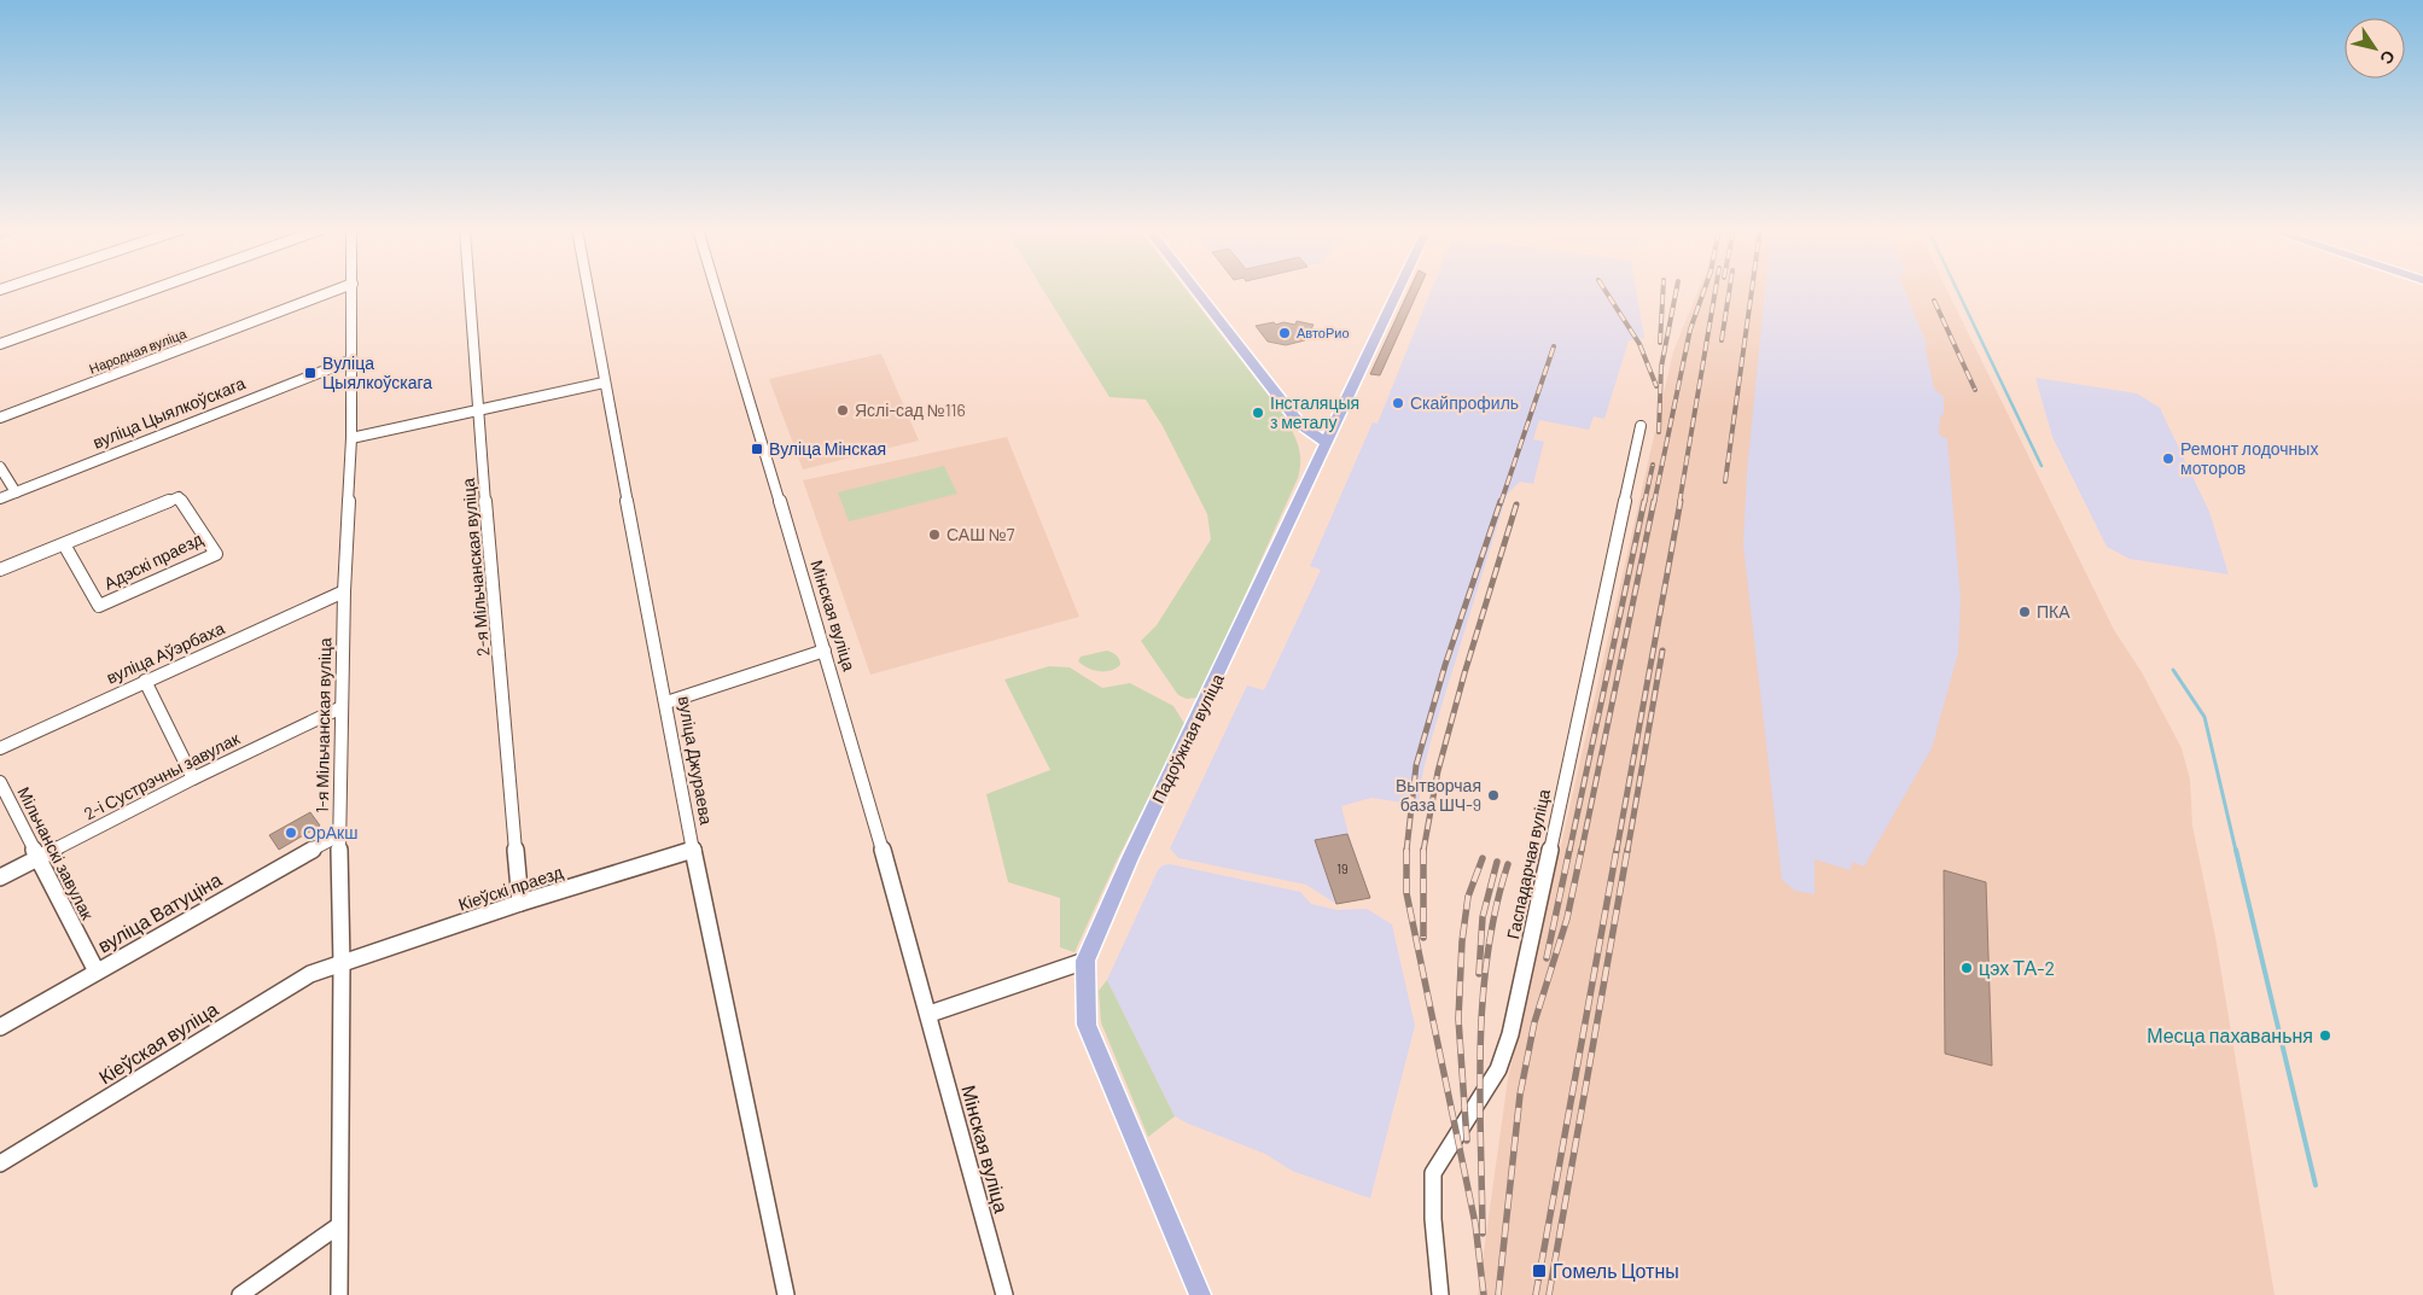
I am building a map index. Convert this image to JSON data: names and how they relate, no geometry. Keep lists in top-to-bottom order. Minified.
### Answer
{"streets":{"main road":["Падоўжная вуліца"],"street":["Народная вуліца","вуліца Цыялкоўскага","Адэскі праезд","2-я Мільчанская вуліца","Мінская вуліца","вуліца Аўэрбаха","1-я Мільчанская вуліца","вуліца Джураева","2-і Сустрэчны завулак","Мільчанскі завулак","Гаспадарчая вуліца","Кіеўскі праезд","вуліца Ватуціна","Кіеўская вуліца"]},"crossings":[["вуліца Цыялкоўскага","1-я Мільчанская вуліца"],["2-я Мільчанская вуліца","Кіеўскі праезд"],["вуліца Аўэрбаха","1-я Мільчанская вуліца"],["1-я Мільчанская вуліца","2-і Сустрэчны завулак"],["1-я Мільчанская вуліца","Кіеўскі праезд"],["1-я Мільчанская вуліца","вуліца Ватуціна"],["1-я Мільчанская вуліца","Кіеўская вуліца"],["вуліца Джураева","Кіеўскі праезд"],["2-і Сустрэчны завулак","Мільчанскі завулак"],["Мільчанскі завулак","вуліца Ватуціна"],["Кіеўскі праезд","Кіеўская вуліца"]],"places":{"other":["АвтоРио","Скайпрофиль","Яслі-сад №116","Інсталяцыя з металу","Ремонт лодочных моторов","САШ №7","ПКА","Вытворчая база ШЧ-9","ОрАкш","цэх ТА-2","Месца пахаваньня"],"transit":["Вуліца Цыялкоўскага","Вуліца Мінская","Гомель Цотны"]},"house_numbers":["19"],"north":"bottom right"}
